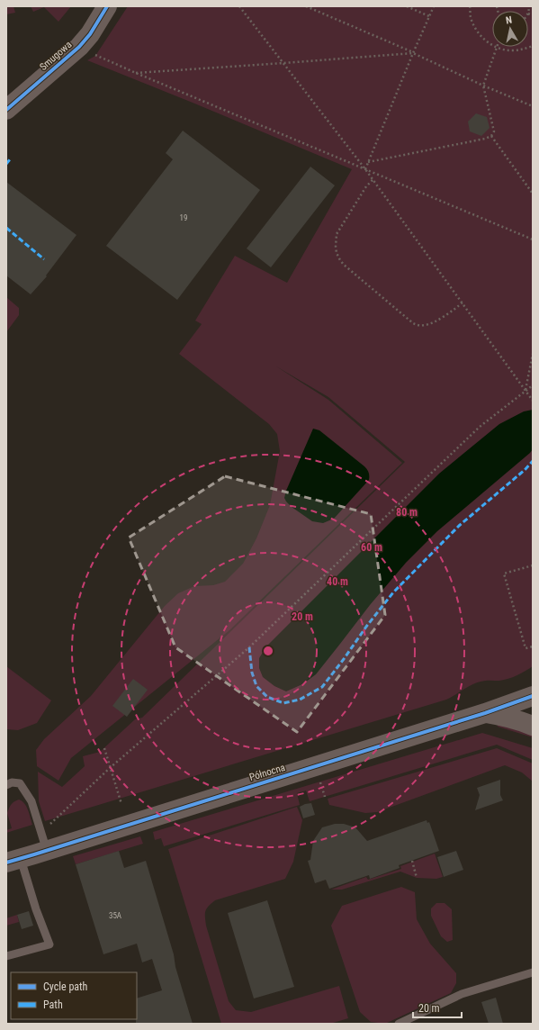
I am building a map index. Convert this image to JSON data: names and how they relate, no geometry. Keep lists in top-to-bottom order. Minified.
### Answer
{"streets":{"street":["Smugowa","Północna"]},"house_numbers":["19","35A"],"legend":["Cycle path","Path"],"scale_bar":"20 m","north":"top","rings":["80 m","60 m","40 m","20 m"]}
